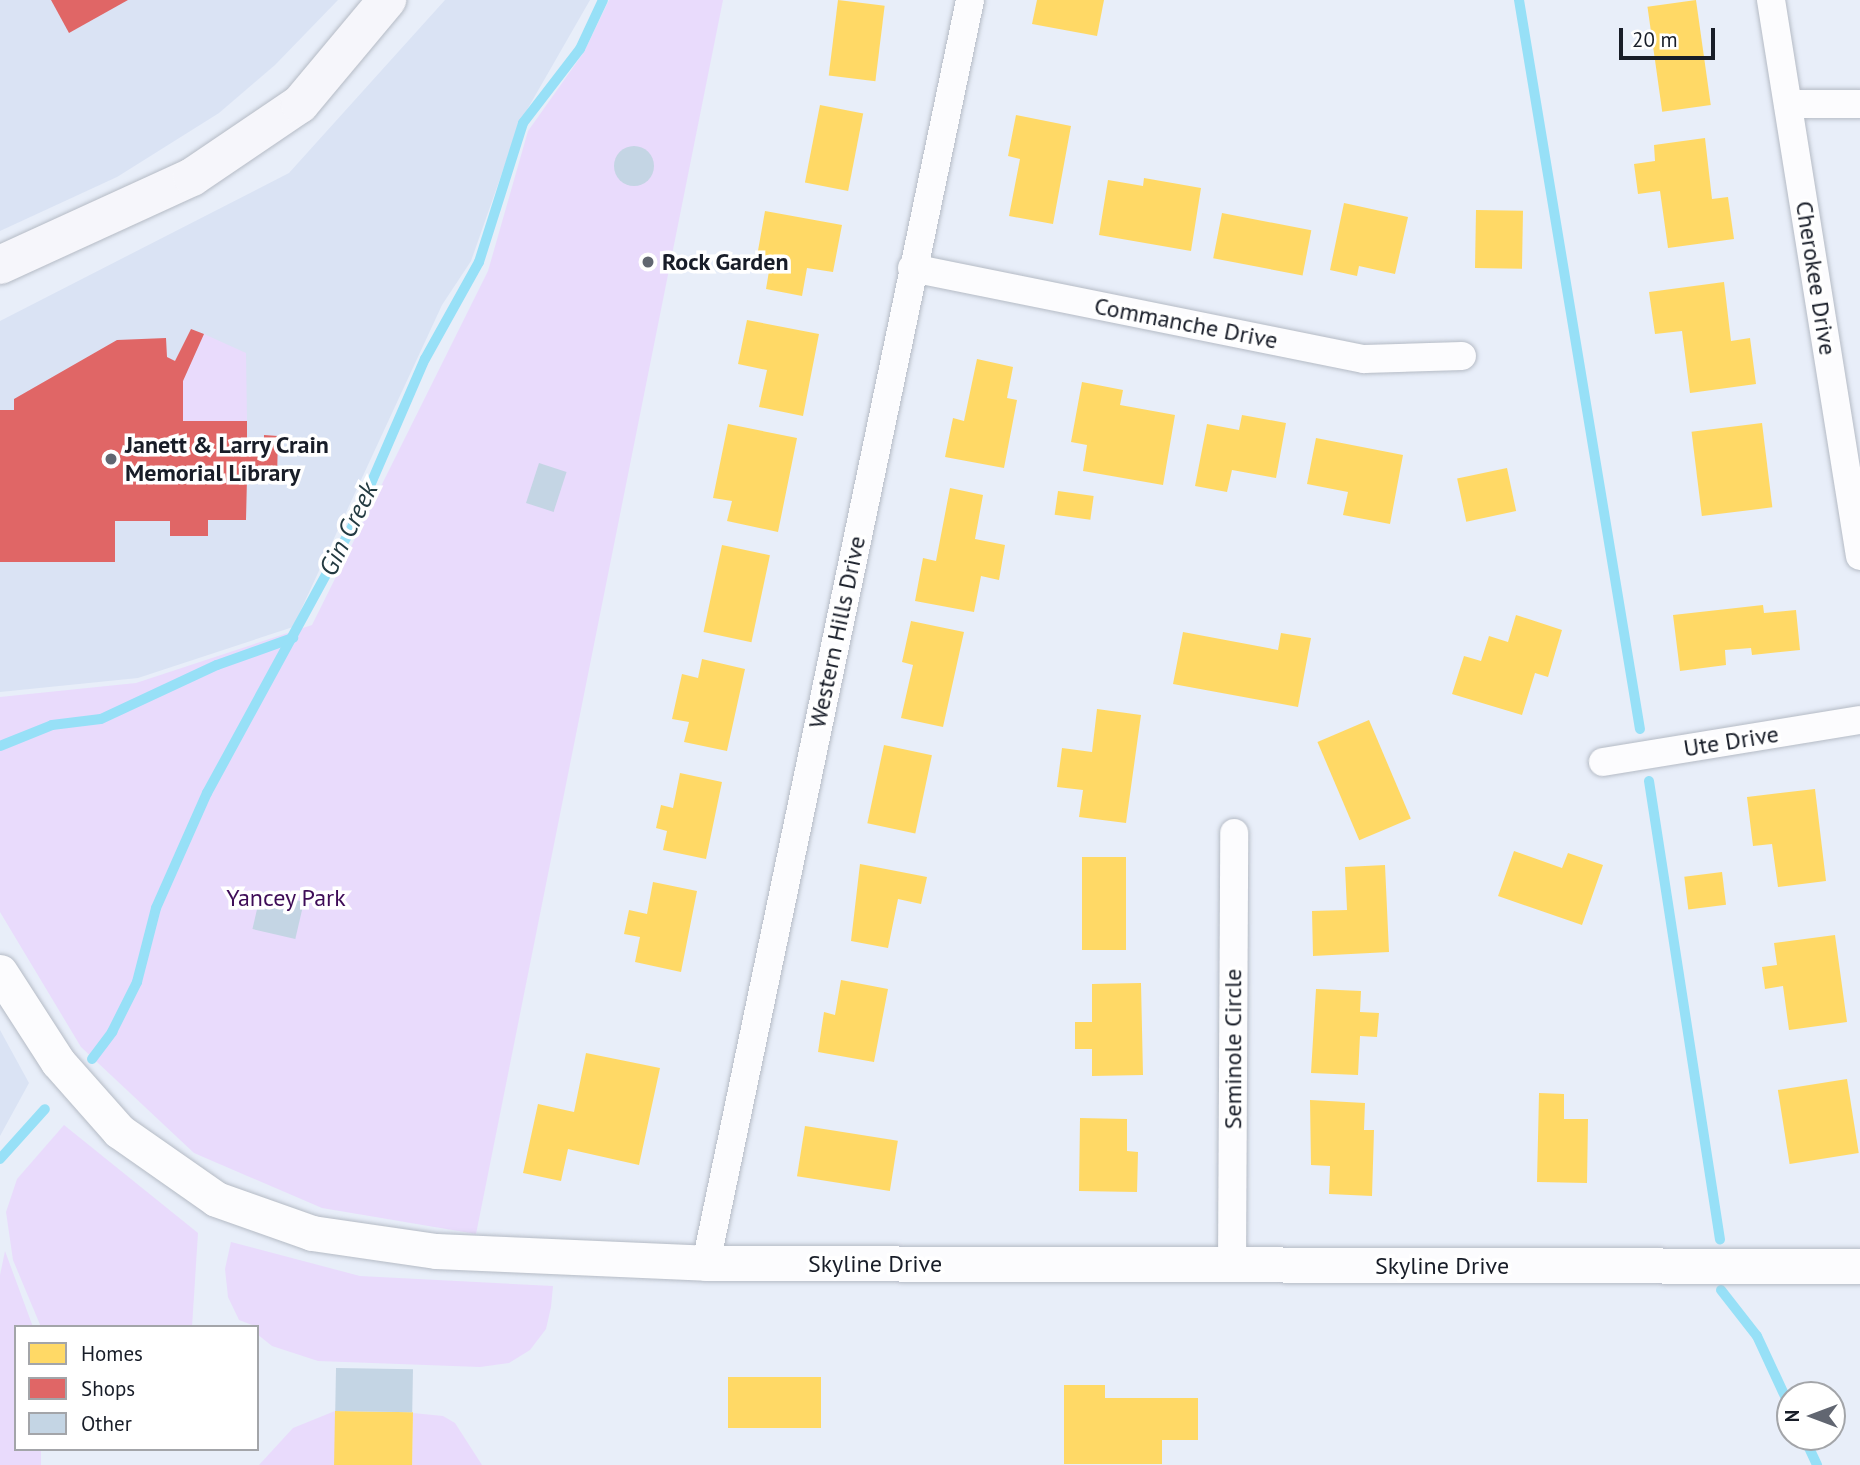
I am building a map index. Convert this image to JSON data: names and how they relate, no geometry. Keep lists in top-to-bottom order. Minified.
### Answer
{"streets":{"street":["Cherokee Drive","Commanche Drive","Western Hills Drive","Ute Drive","Seminole Circle","Skyline Drive"]},"crossings":[["Commanche Drive","Western Hills Drive"],["Western Hills Drive","Skyline Drive"],["Seminole Circle","Skyline Drive"]],"water":["Gin Creek"],"parks":["Yancey Park"],"places":["Rock Garden","Janett & Larry Crain Memorial Library"],"legend":["Homes","Shops","Other"],"scale_bar":"20 m","north":"left"}
